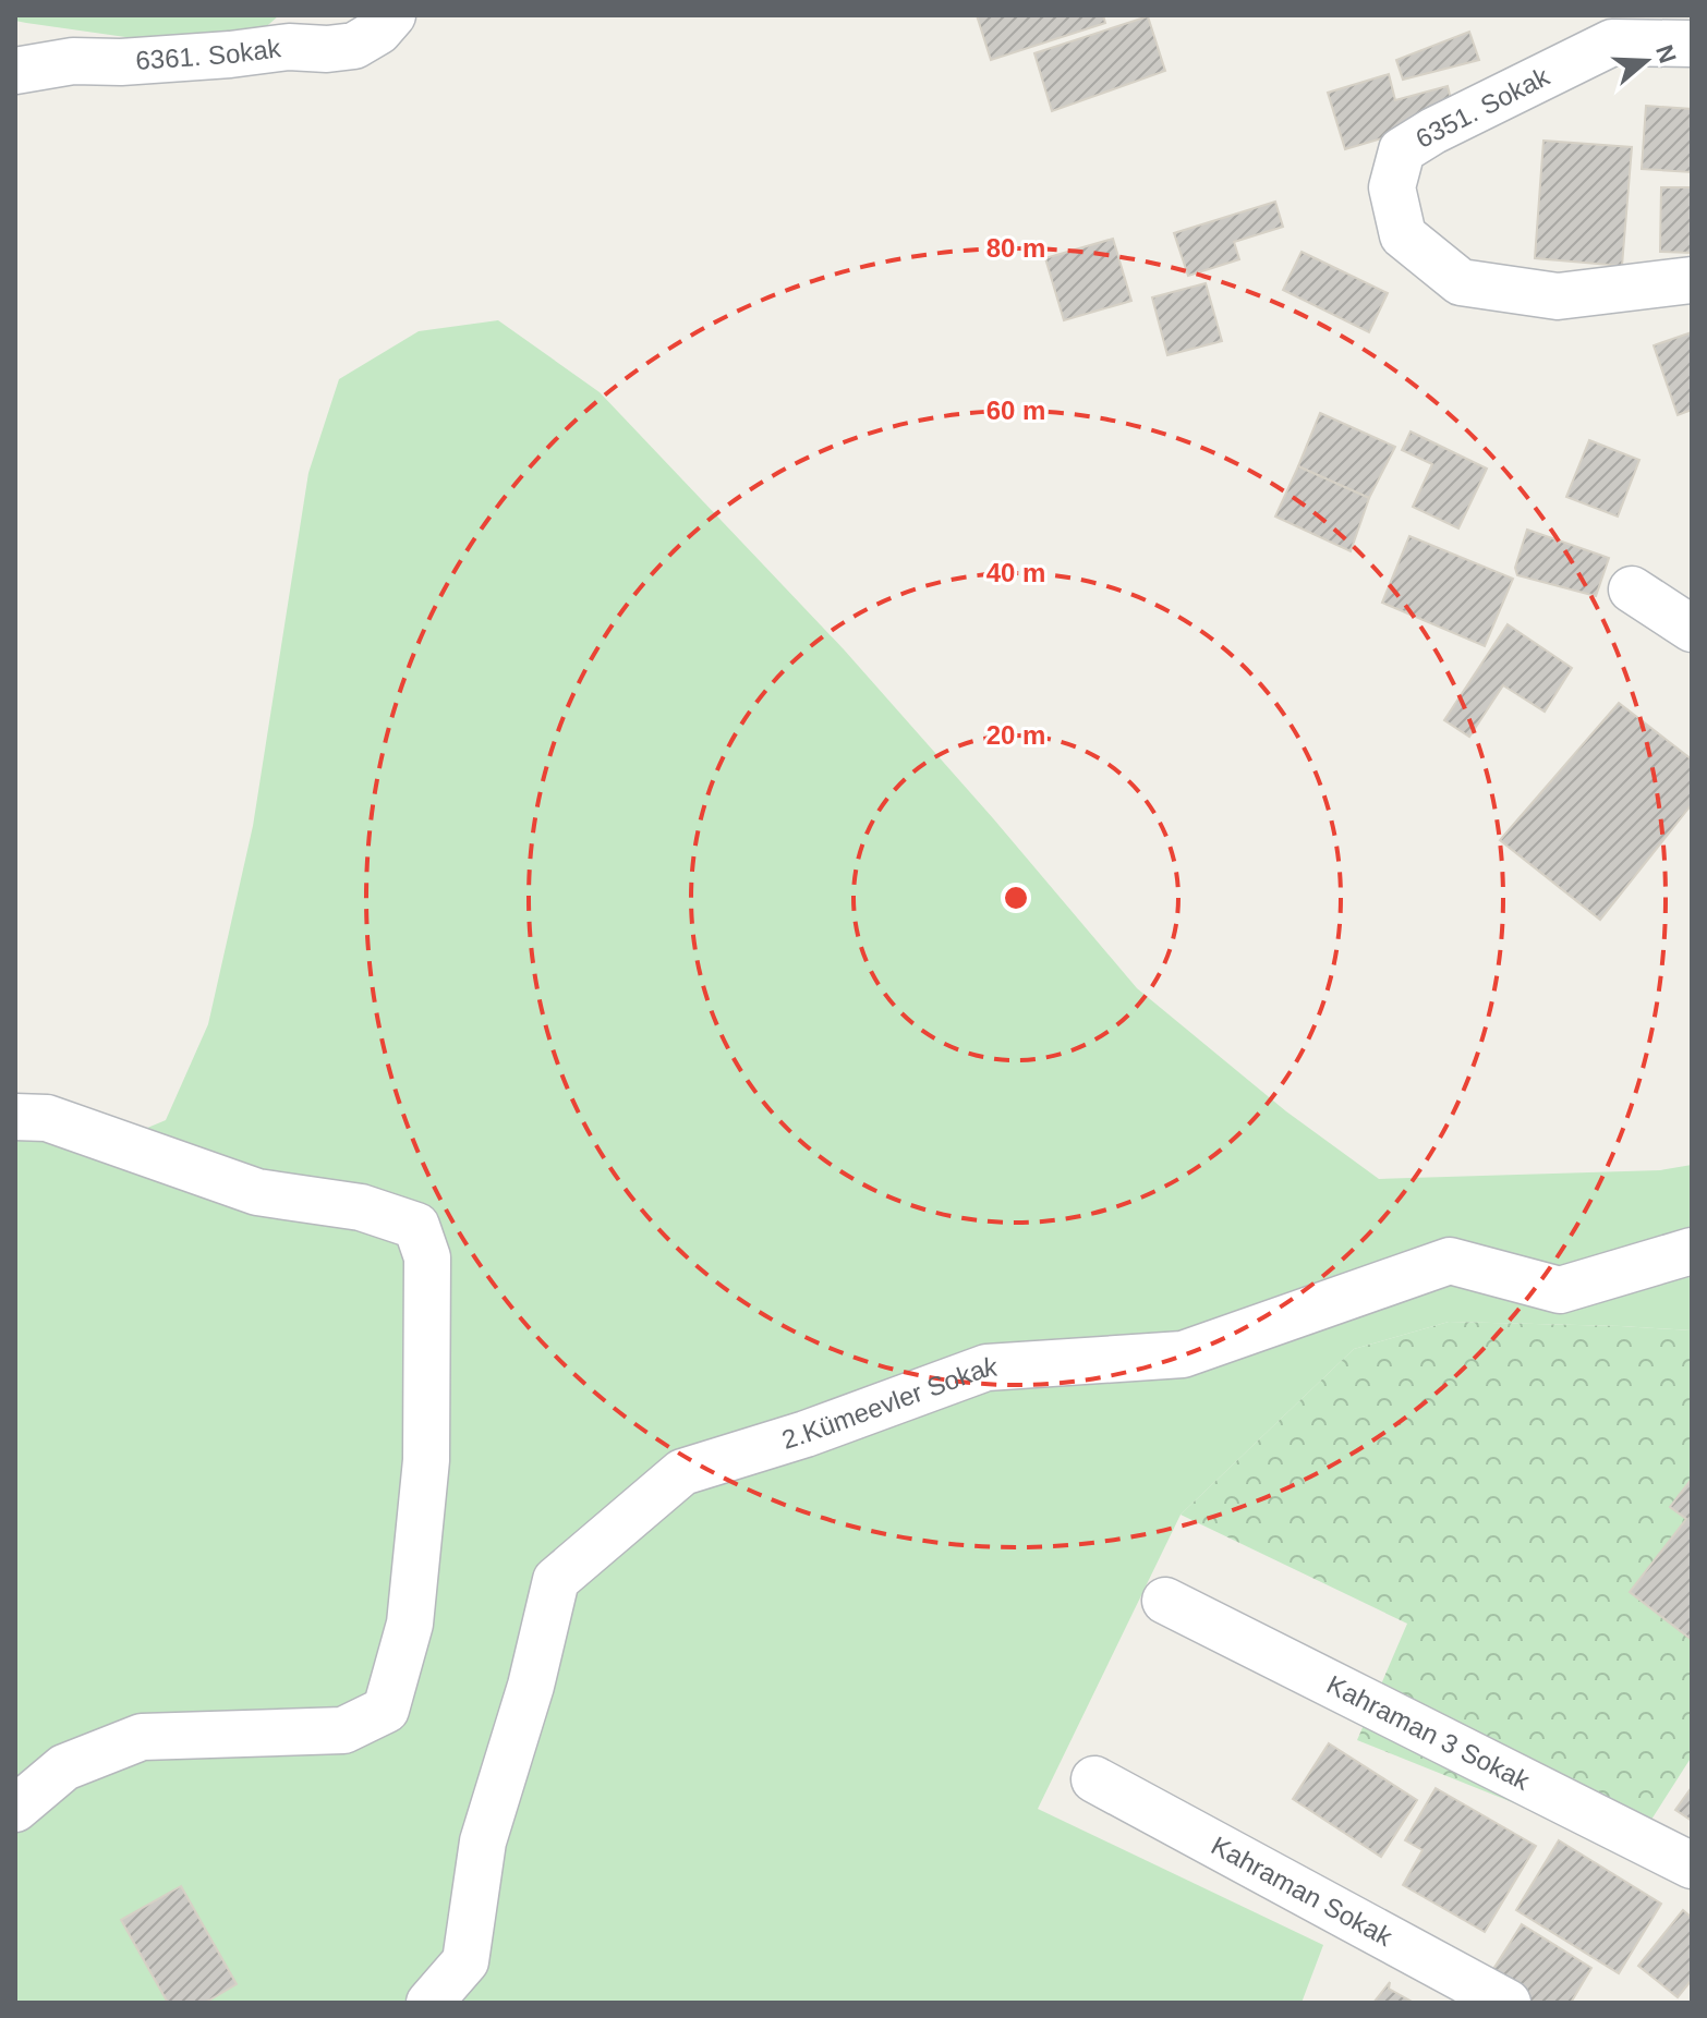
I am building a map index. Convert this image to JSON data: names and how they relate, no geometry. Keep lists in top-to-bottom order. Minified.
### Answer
{"streets":{"street":["6361. Sokak","6351. Sokak","2.Kümeevler Sokak","Kahraman 3 Sokak","Kahraman Sokak"]},"north":"right","rings":["80 m","60 m","40 m","20 m"]}
